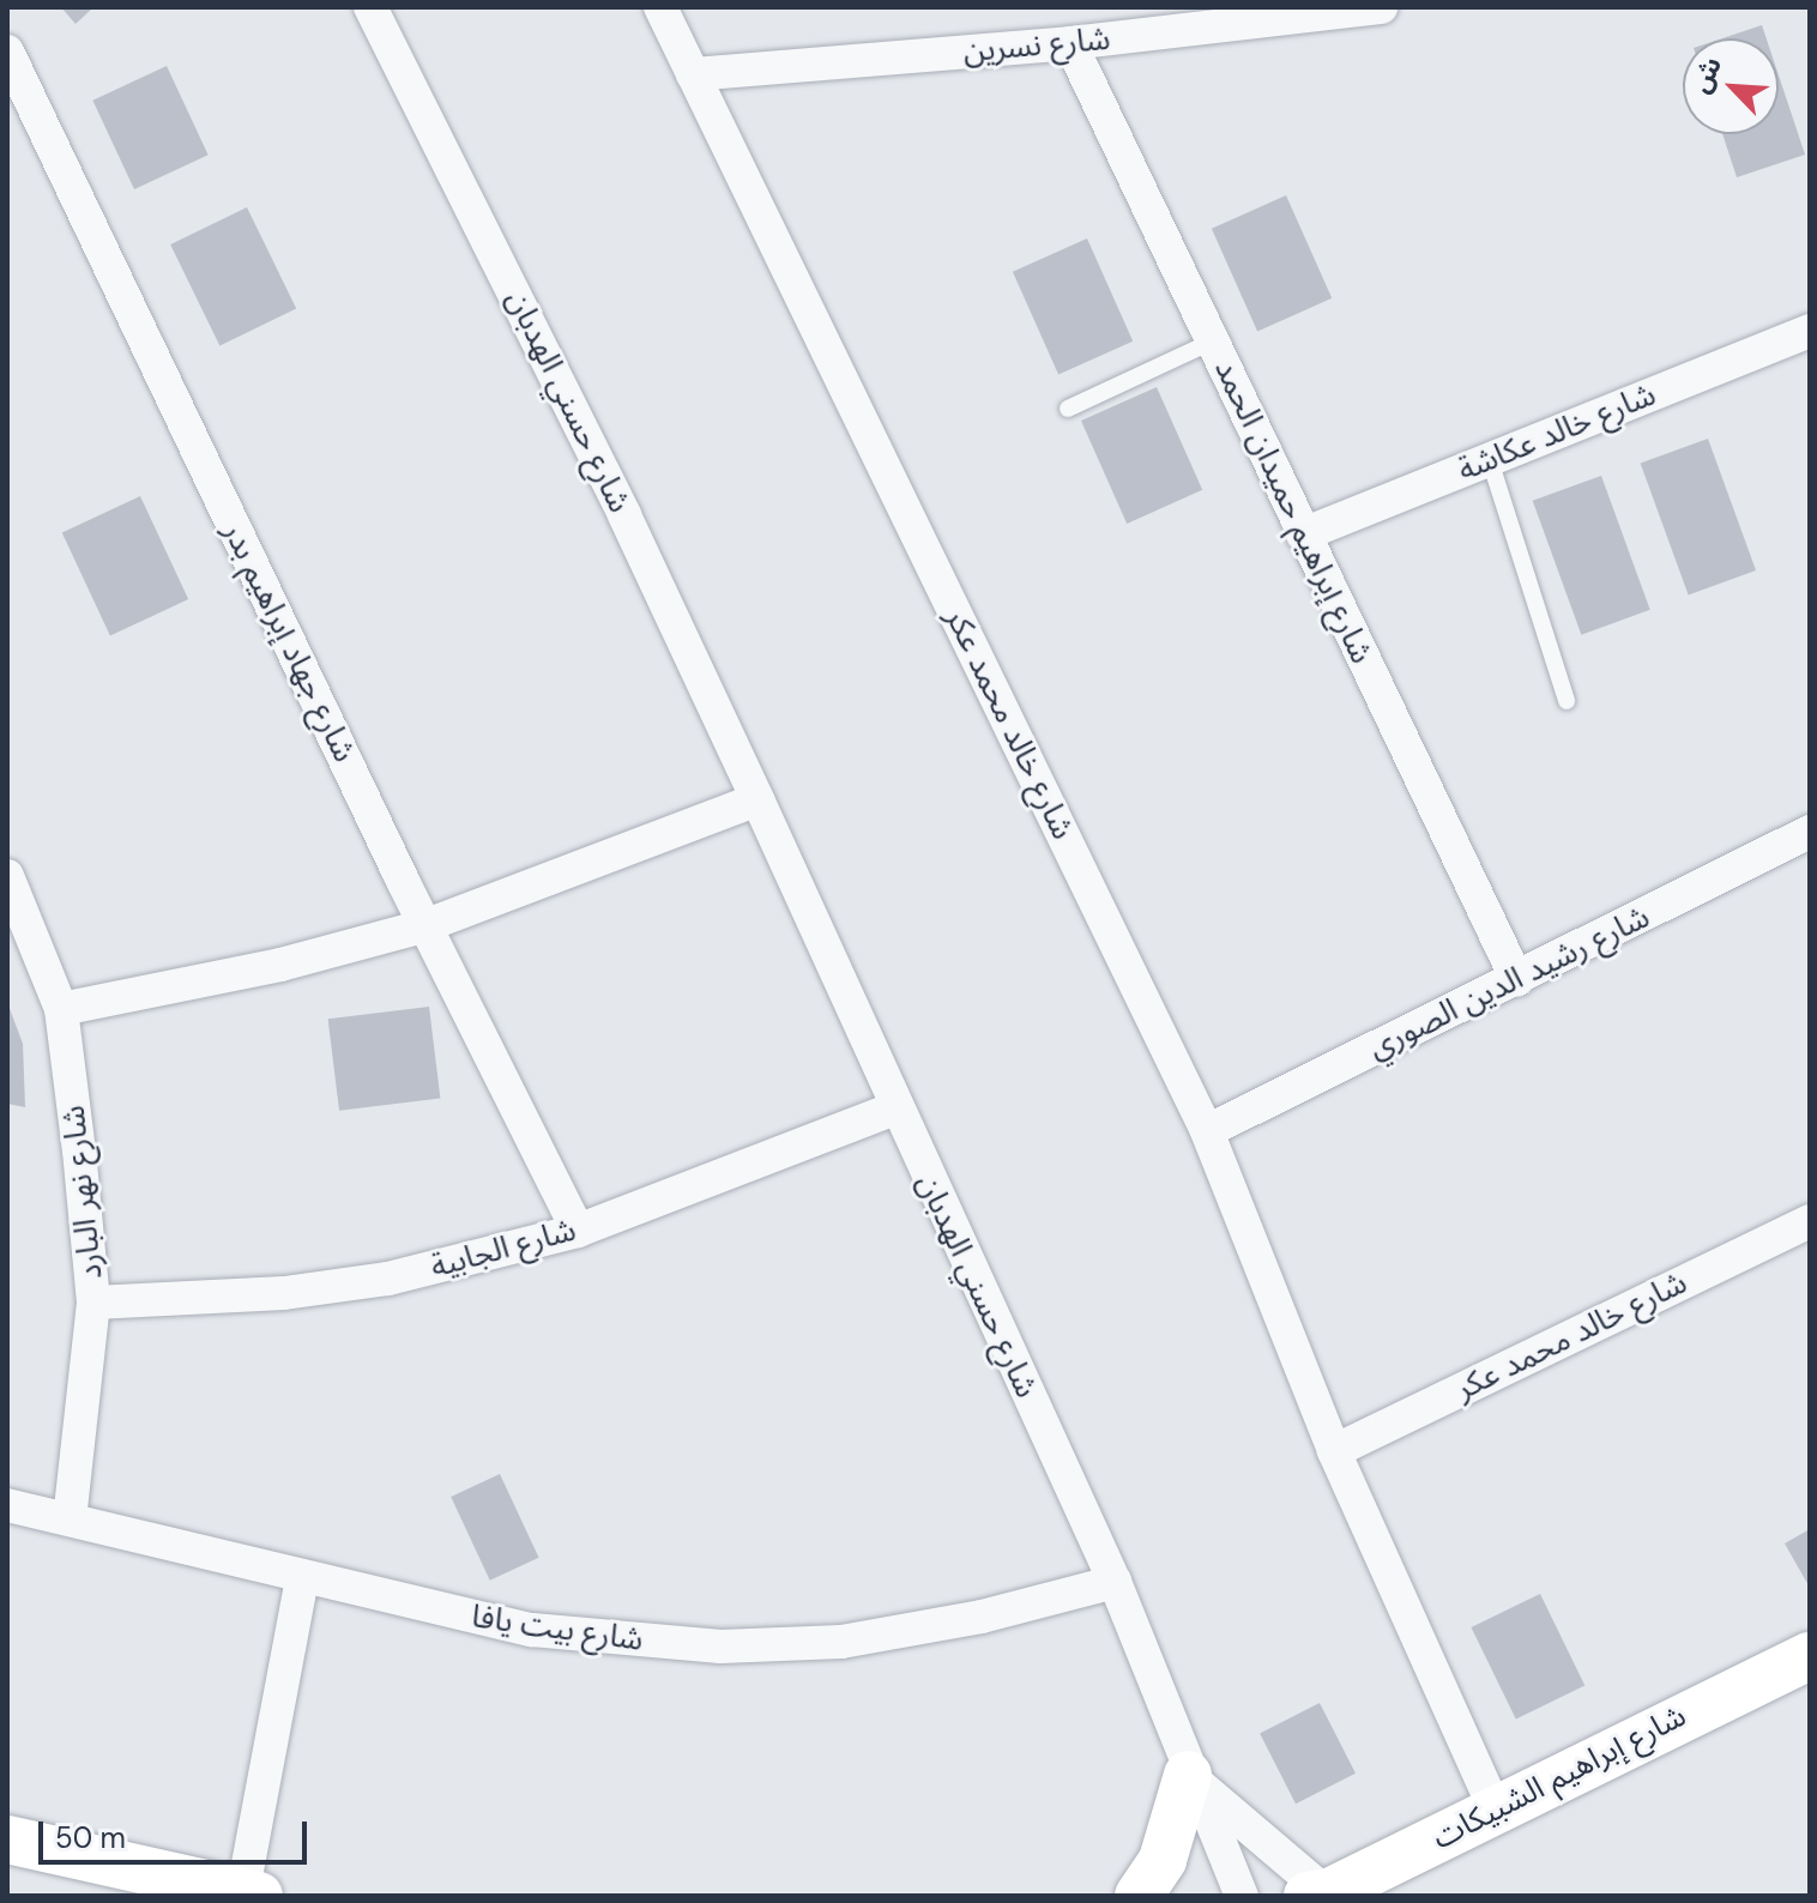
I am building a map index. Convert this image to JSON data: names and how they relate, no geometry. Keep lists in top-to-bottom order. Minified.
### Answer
{"streets":{"street":["شارع نسرين","شارع حسني الهدبان","شارع خالد عكاشة","شارع إبراهيم حميدان الحمد","شارع جهاد إبراهيم بدر","شارع خالد محمد عكر","شارع رشيد الدين الصوري","شارع نهر البارد","شارع الجابية","شارع بيت يافا","شارع إبراهيم الشبيكات"]},"crossings":[["شارع نسرين","شارع إبراهيم حميدان الحمد"],["شارع نسرين","شارع خالد محمد عكر"],["شارع حسني الهدبان","شارع الجابية"],["شارع حسني الهدبان","شارع بيت يافا"],["شارع حسني الهدبان","شارع إبراهيم الشبيكات"],["شارع خالد عكاشة","شارع إبراهيم حميدان الحمد"],["شارع إبراهيم حميدان الحمد","شارع رشيد الدين الصوري"],["شارع جهاد إبراهيم بدر","شارع الجابية"],["شارع خالد محمد عكر","شارع رشيد الدين الصوري"],["شارع خالد محمد عكر","شارع إبراهيم الشبيكات"],["شارع نهر البارد","شارع الجابية"],["شارع نهر البارد","شارع بيت يافا"]],"scale_bar":"50 m","north":"top left"}
